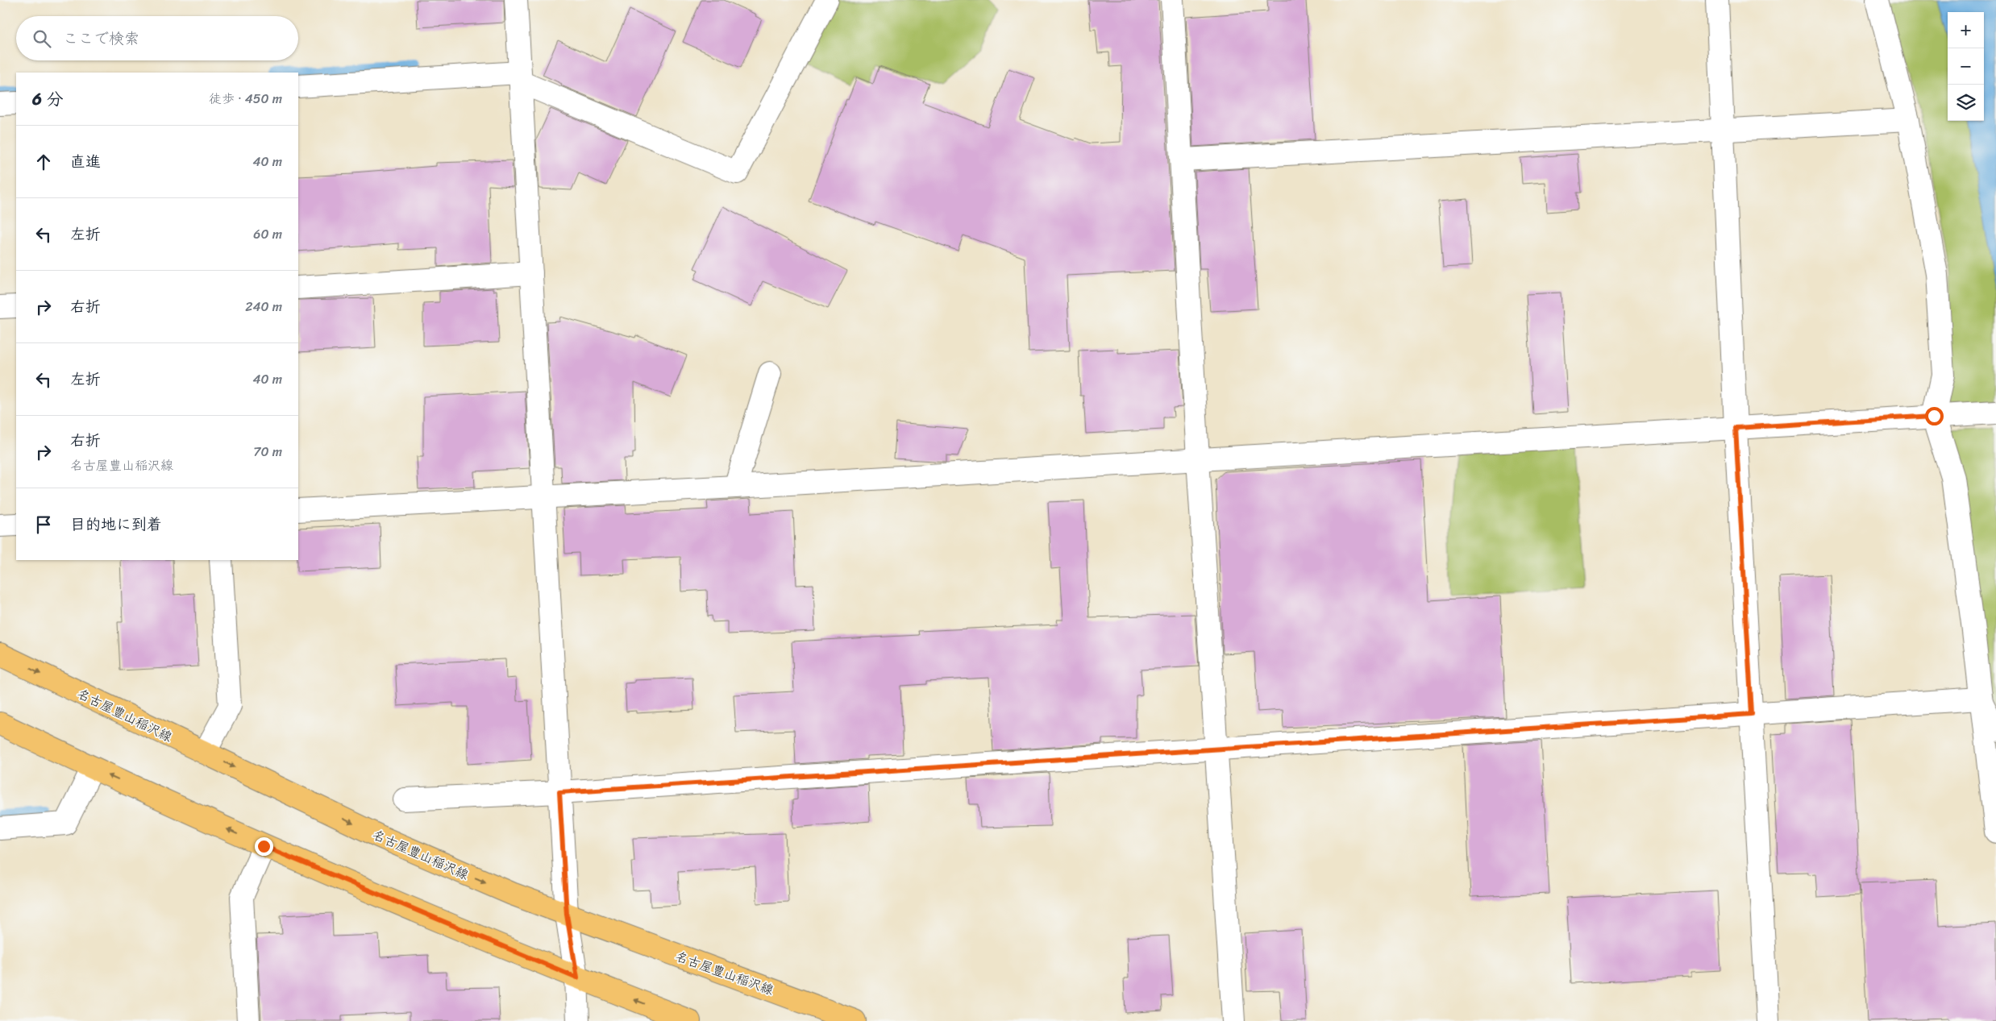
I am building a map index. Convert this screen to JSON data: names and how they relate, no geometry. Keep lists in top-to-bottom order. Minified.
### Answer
{"streets":{"main road":["名古屋豊山稲沢線"]},"page":{"map_buttons":["+","−"],"search":"ここで検索","heading":["6 分","徒歩 · 450 m"],"list":[["直進","40 m"],["左折","60 m"],["右折","240 m"],["左折","40 m"],["右折","名古屋豊山稲沢線","70 m"],"目的地に到着"]}}
